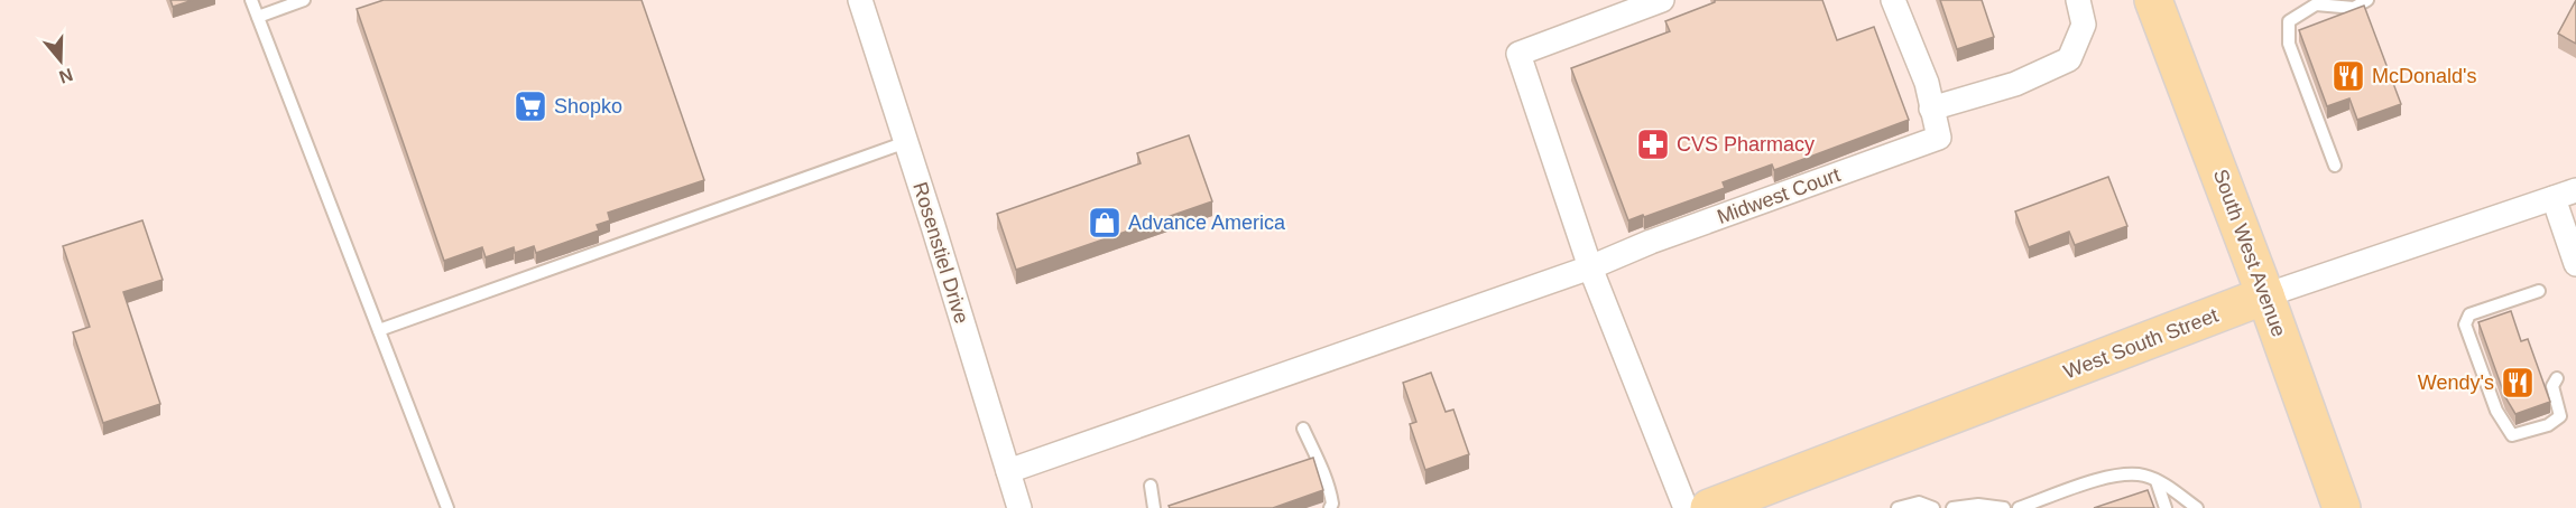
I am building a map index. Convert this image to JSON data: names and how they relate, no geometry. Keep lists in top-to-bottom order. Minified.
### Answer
{"streets":{"main road":["South West Avenue","West South Street"],"street":["Midwest Court","Rosenstiel Drive"]},"crossings":[["South West Avenue","West South Street"]],"places":{"restaurant":["McDonald's","Wendy's"],"supermarket":["Shopko"],"pharmacy":["CVS Pharmacy"],"shop":["Advance America"]},"north":"bottom"}
